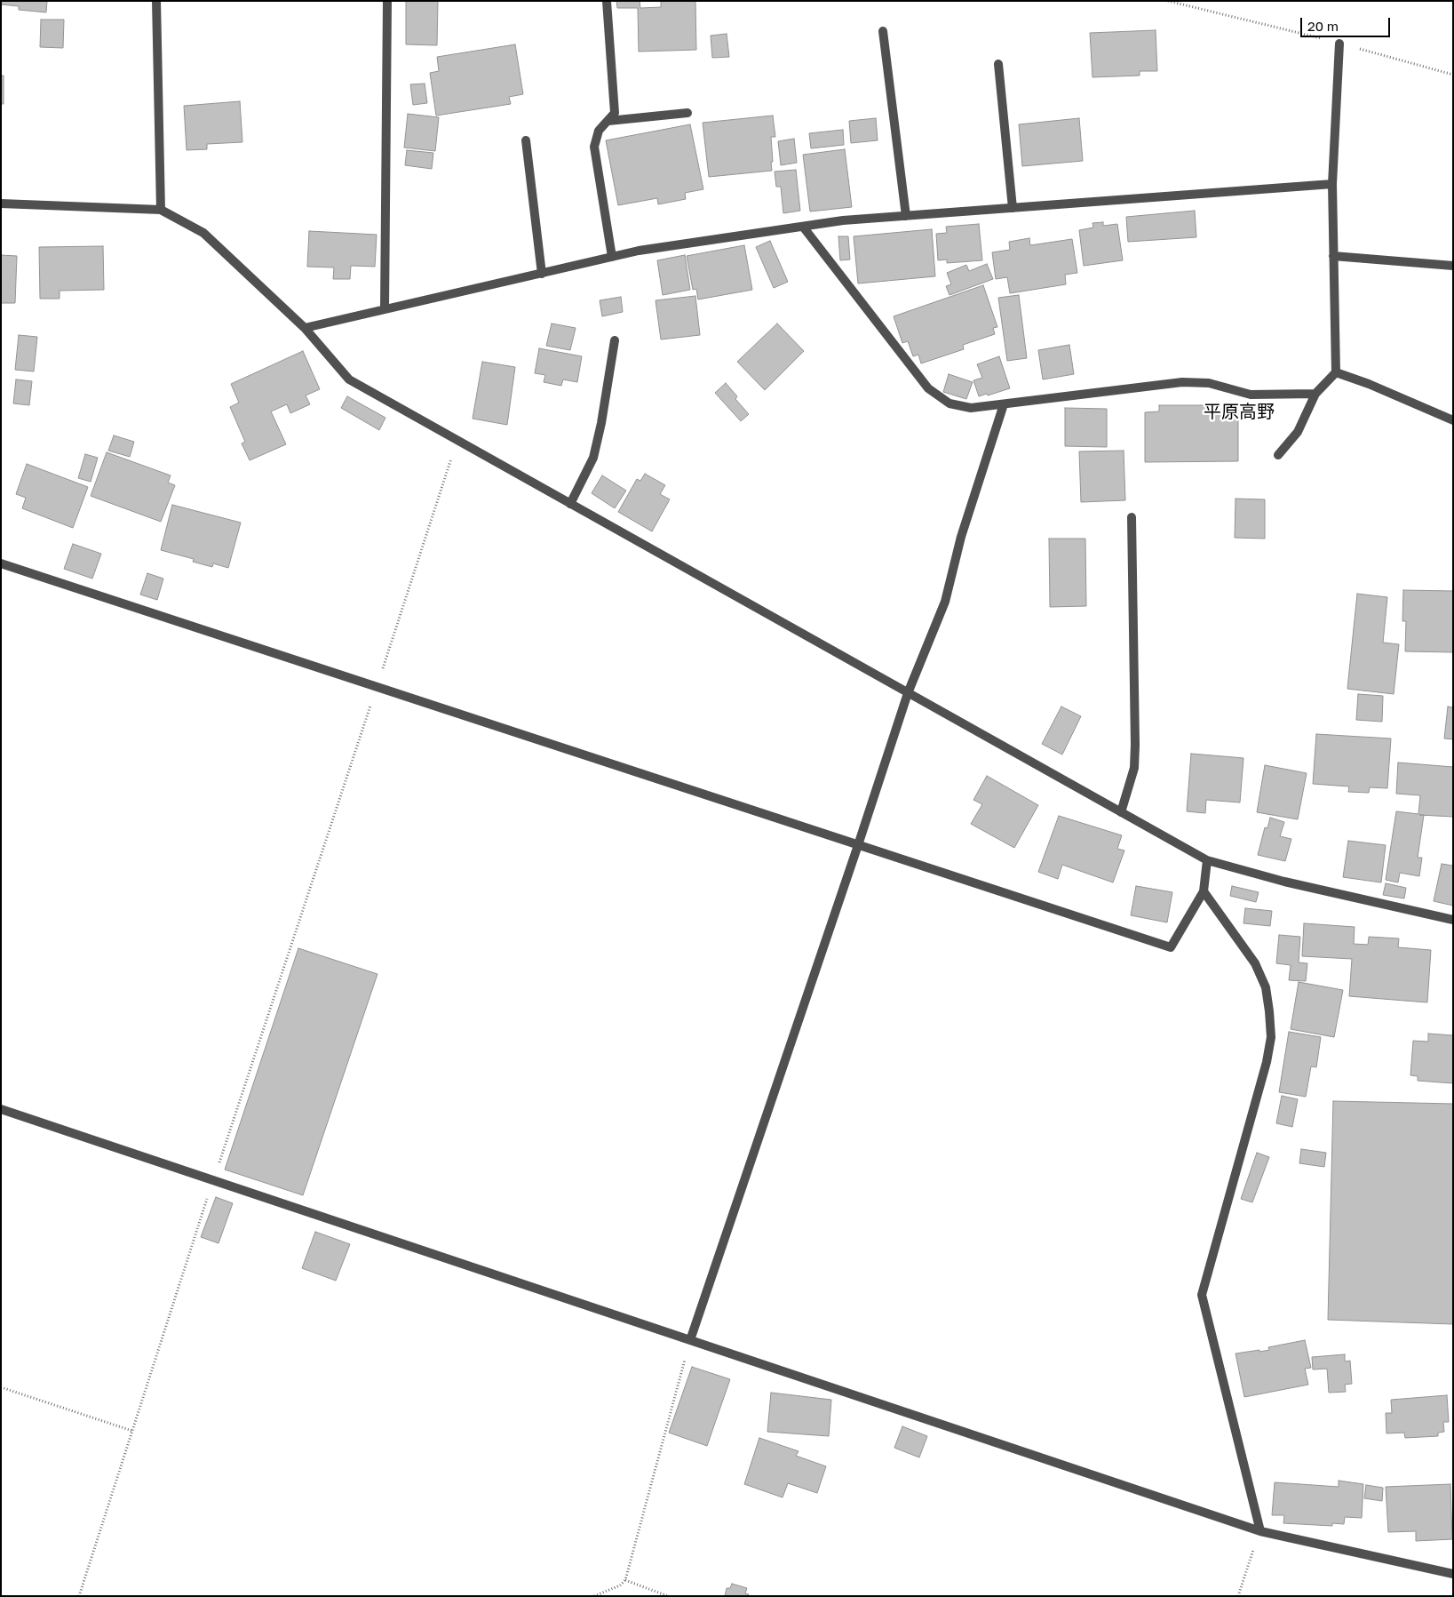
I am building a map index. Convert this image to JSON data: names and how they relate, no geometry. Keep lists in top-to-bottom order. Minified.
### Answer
{"districts":["平原高野"],"scale_bar":"20 m"}
